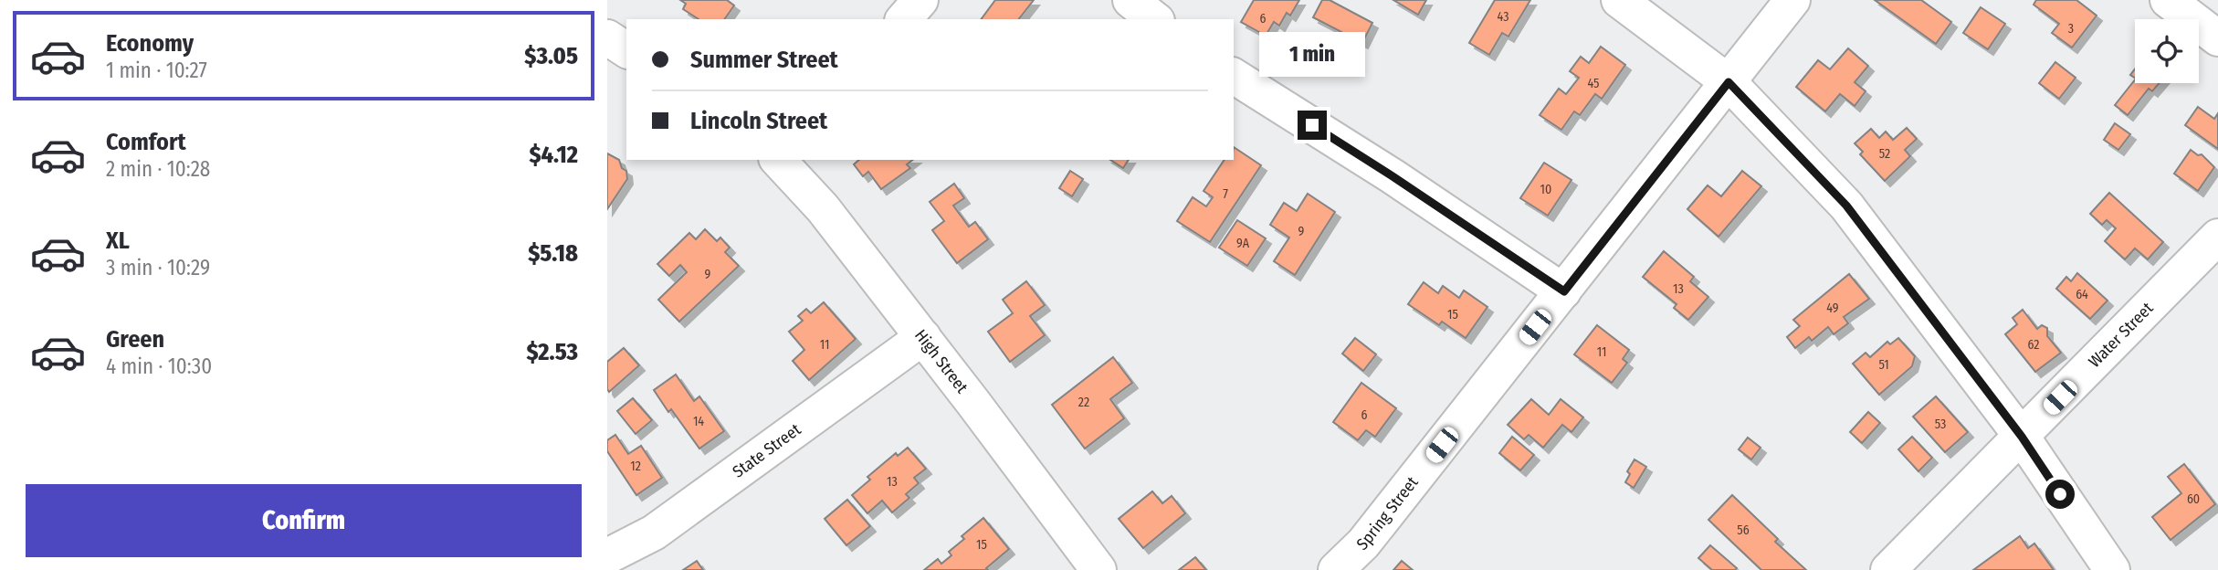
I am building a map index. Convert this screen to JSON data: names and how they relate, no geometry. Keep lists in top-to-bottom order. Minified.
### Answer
{"streets":{"street":["Water Street","High Street","State Street","Spring Street"]},"crossings":[["High Street","State Street"]],"house_numbers":["43","6","3","45","52","10","7","9","9A","9","13","64","49","15","11","62","11","51","22","6","14","53","12","13","60","56","15"],"page":{"list":[{"name":"Economy","note":"1 min · 10:27","value":"$3.05"},{"name":"Comfort","note":"2 min · 10:28","value":"$4.12"},{"name":"XL","note":"3 min · 10:29","value":"$5.18"},{"name":"Green","note":"4 min · 10:30","value":"$2.53"}],"banner":["Summer Street","Lincoln Street"],"bubble":"1 min","buttons":"Confirm"}}
